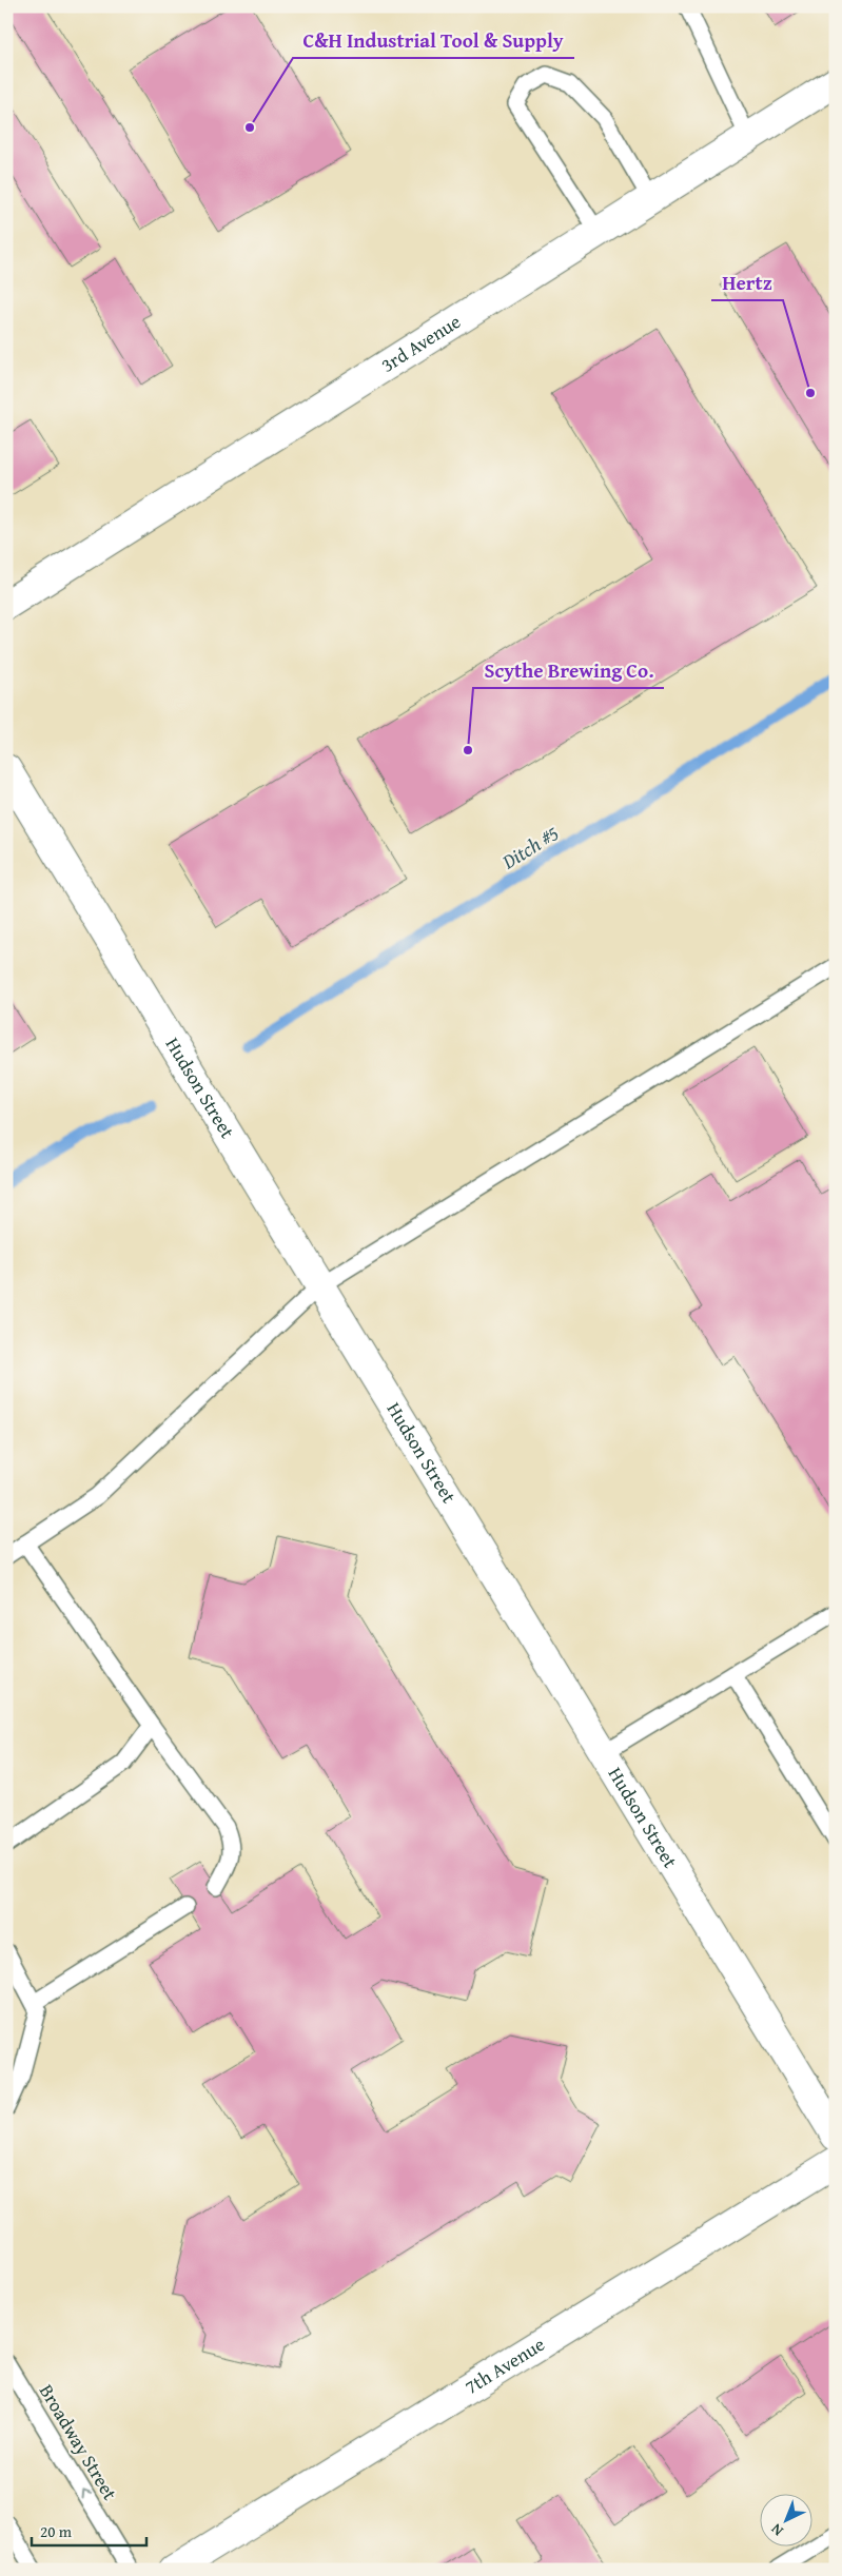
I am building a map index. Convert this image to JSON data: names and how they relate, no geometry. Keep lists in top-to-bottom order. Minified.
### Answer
{"streets":{"street":["3rd Avenue","Hudson Street","7th Avenue"],"lane":["Broadway Street"]},"one_way":["Broadway Street"],"water":["Ditch #5"],"places":["C&H Industrial Tool & Supply","Hertz","Scythe Brewing Co."],"scale_bar":"20 m","north":"bottom left"}
